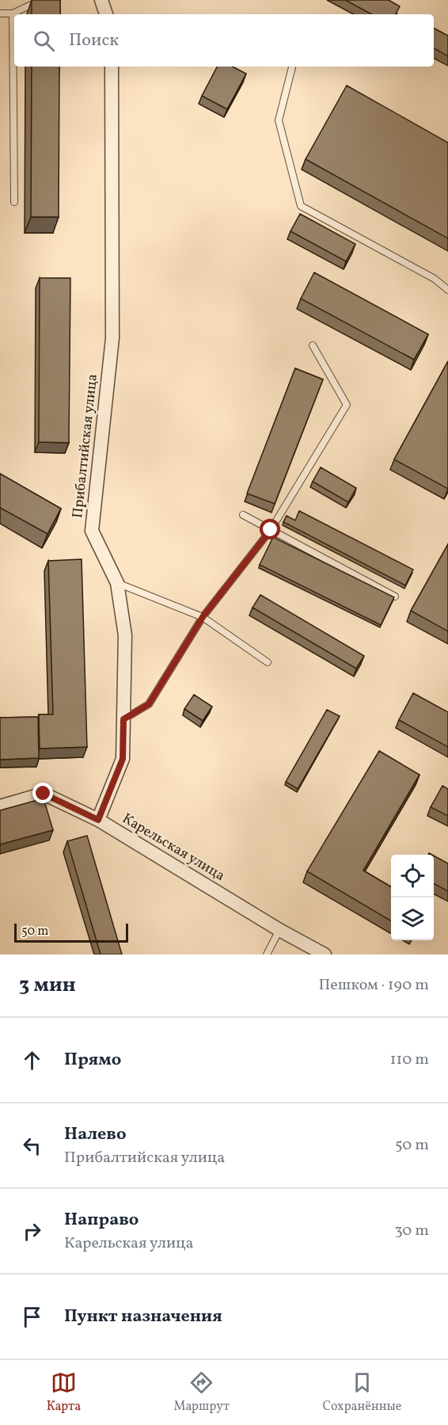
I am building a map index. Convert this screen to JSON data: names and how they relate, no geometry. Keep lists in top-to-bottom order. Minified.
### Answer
{"streets":{"street":["Прибалтийская улица","Карельская улица"]},"crossings":[["Прибалтийская улица","Карельская улица"]],"scale_bar":"50 m","page":{"search":"Поиск","scale":"50 m","heading":["3 мин","Пешком · 190 m"],"list":[["Прямо","110 m"],["Налево","Прибалтийская улица","50 m"],["Направо","Карельская улица","30 m"],"Пункт назначения"],"nav":["Карта","Маршрут","Сохранённые"]}}
